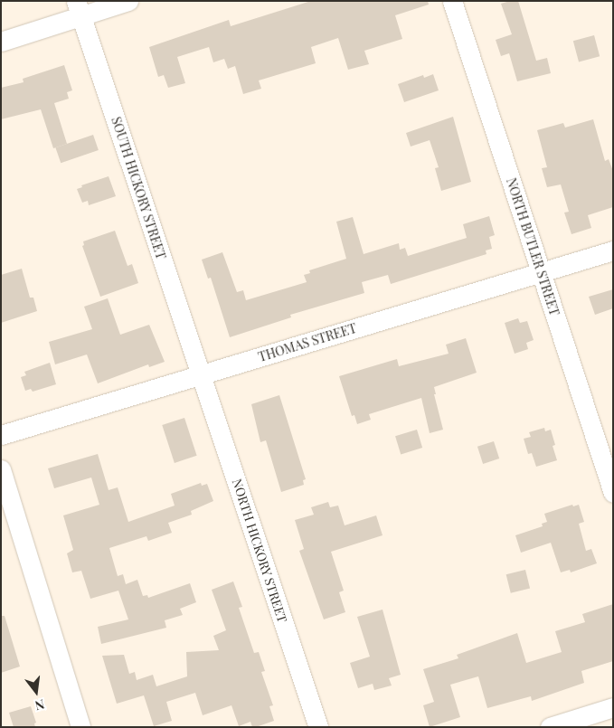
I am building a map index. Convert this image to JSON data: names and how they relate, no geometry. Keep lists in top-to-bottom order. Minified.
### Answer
{"streets":{"street":["SOUTH HICKORY STREET","NORTH BUTLER STREET","THOMAS STREET","NORTH HICKORY STREET"]},"crossings":[["SOUTH HICKORY STREET","THOMAS STREET"],["SOUTH HICKORY STREET","NORTH HICKORY STREET"],["NORTH BUTLER STREET","THOMAS STREET"],["THOMAS STREET","NORTH HICKORY STREET"]],"north":"bottom"}
